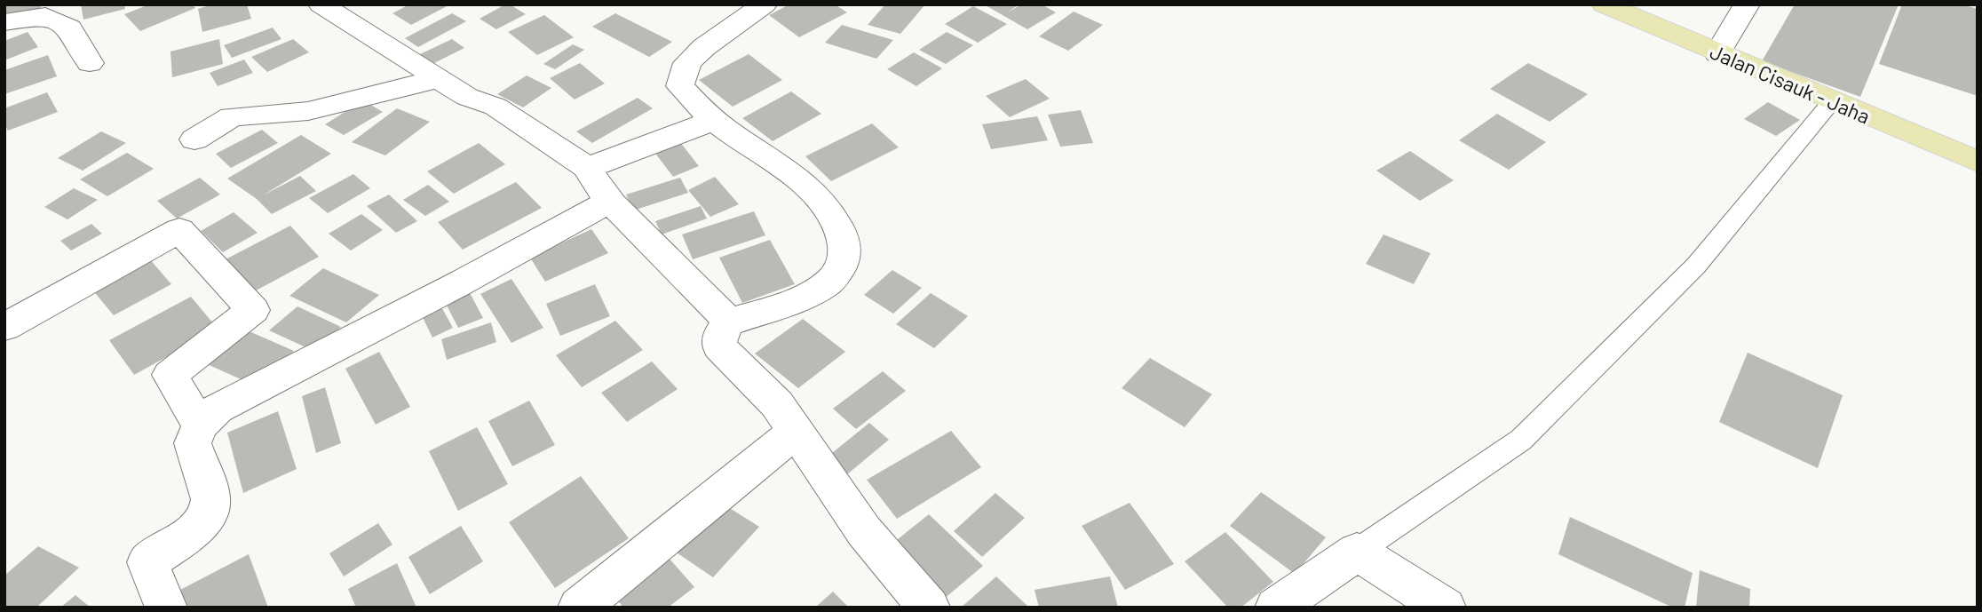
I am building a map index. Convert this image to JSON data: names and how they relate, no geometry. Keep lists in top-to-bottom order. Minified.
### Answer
{"streets":{"main road":["Jalan Cisauk - Jaha"]}}
